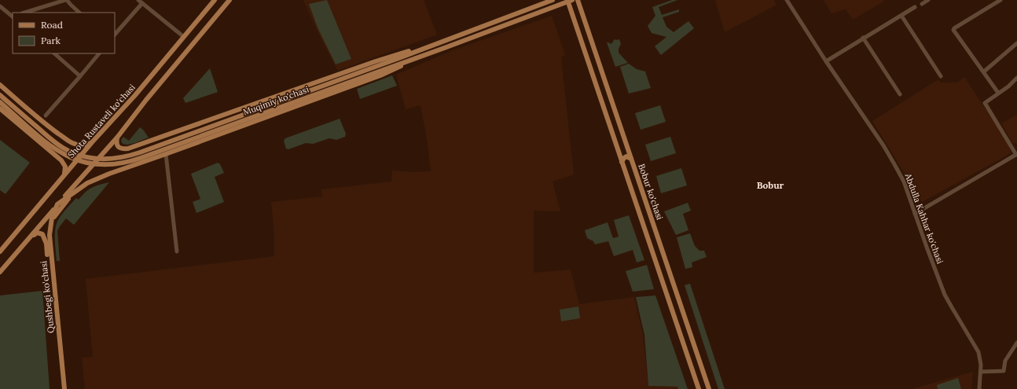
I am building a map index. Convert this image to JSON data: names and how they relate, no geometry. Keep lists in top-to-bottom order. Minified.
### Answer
{"streets":{"main road":["Muqimiy ko'chasi","Shota Rustaveli ko'chasi","Bobur ko'chasi","Qushbegi ko'chasi"],"street":["Abdulla Kahhar ko'chasi"]},"crossings":[["Muqimiy ko'chasi","Bobur ko'chasi"]],"districts":["Bobur"],"legend":["Road","Park"]}
